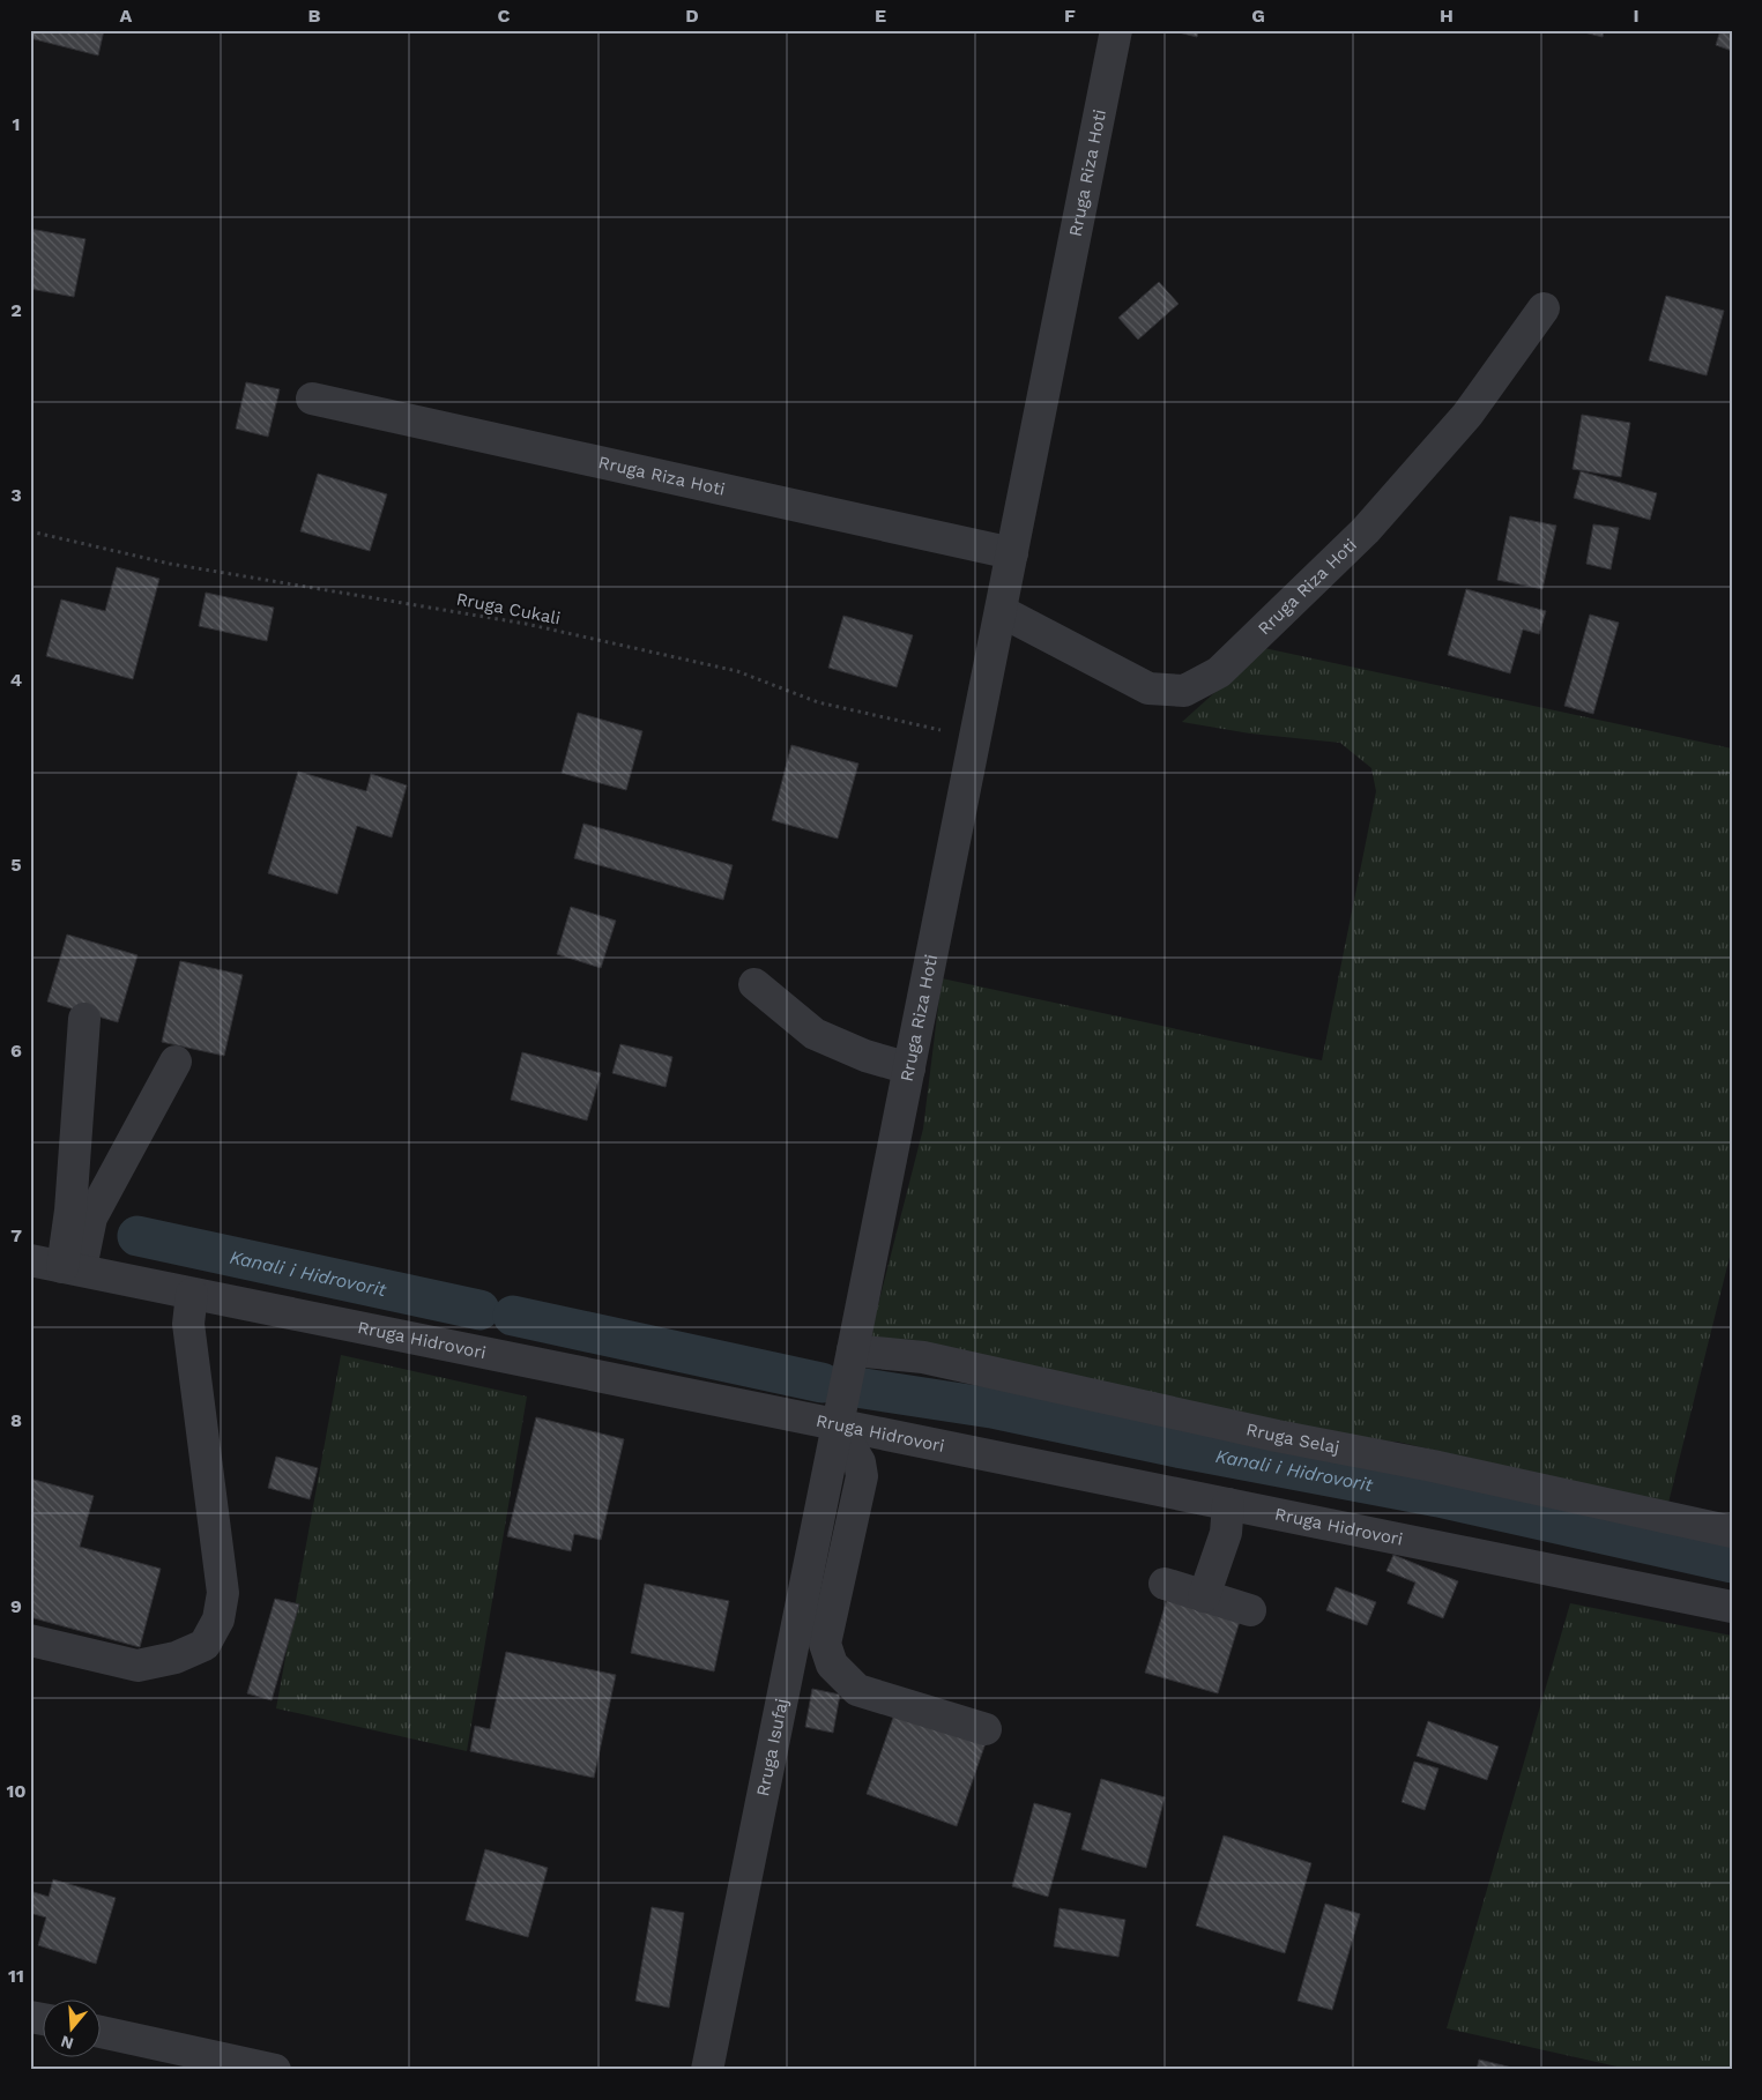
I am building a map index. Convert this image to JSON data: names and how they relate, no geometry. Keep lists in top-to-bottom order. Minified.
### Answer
{"streets":{"street":["Rruga Riza Hoti","Rruga Hidrovori","Rruga Selaj","Rruga Isufaj"],"path":["Rruga Cukali"]},"crossings":[["Rruga Riza Hoti","Rruga Cukali"],["Rruga Riza Hoti","Rruga Hidrovori"],["Rruga Riza Hoti","Rruga Selaj"],["Rruga Riza Hoti","Rruga Isufaj"],["Rruga Hidrovori","Rruga Isufaj"]],"water":["Kanali i Hidrovorit"],"north":"bottom","grid":{"columns":["A","B","C","D","E","F","G","H","I"],"rows":["1","2","3","4","5","6","7","8","9","10","11"]}}
